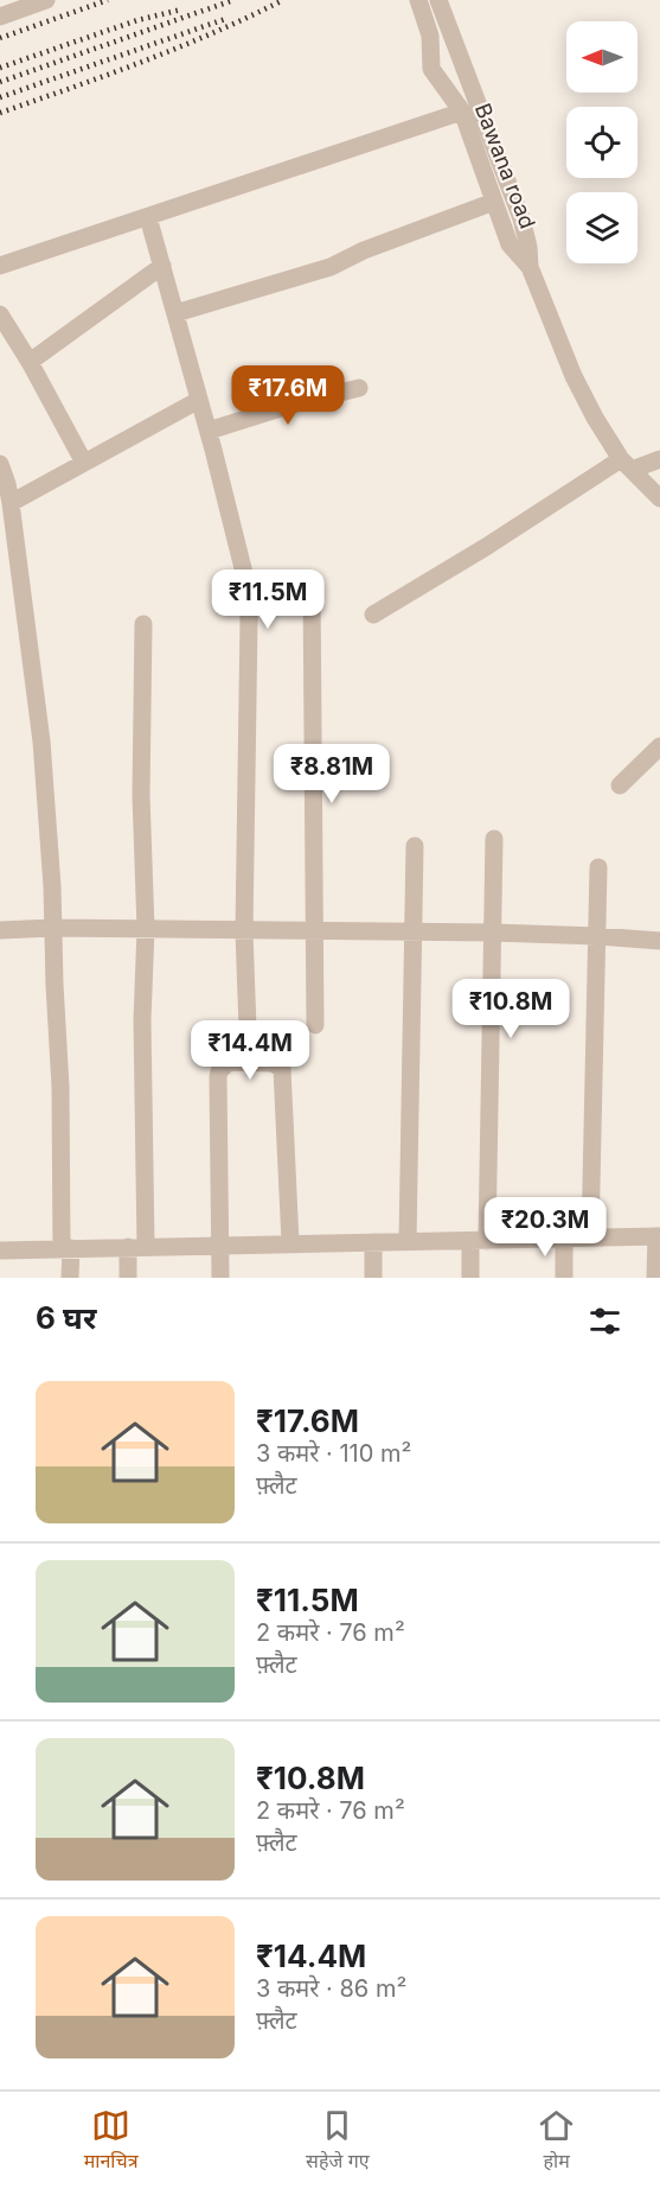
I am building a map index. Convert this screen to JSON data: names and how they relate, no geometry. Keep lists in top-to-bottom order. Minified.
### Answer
{"streets":{"street":["Bawana road"]},"north":"left","page":{"price":["₹17.6M","₹11.5M","₹8.81M","₹10.8M","₹14.4M","₹20.3M"],"heading":"6 घर","list":[{"name":"₹17.6M","note":"3 कमरे · 110 m² · फ़्लैट"},{"name":"₹11.5M","note":"2 कमरे · 76 m² · फ़्लैट"},{"name":"₹10.8M","note":"2 कमरे · 76 m² · फ़्लैट"},{"name":"₹14.4M","note":"3 कमरे · 86 m² · फ़्लैट"}],"tabs":["मानचित्र","सहेजे गए","होम"]}}
